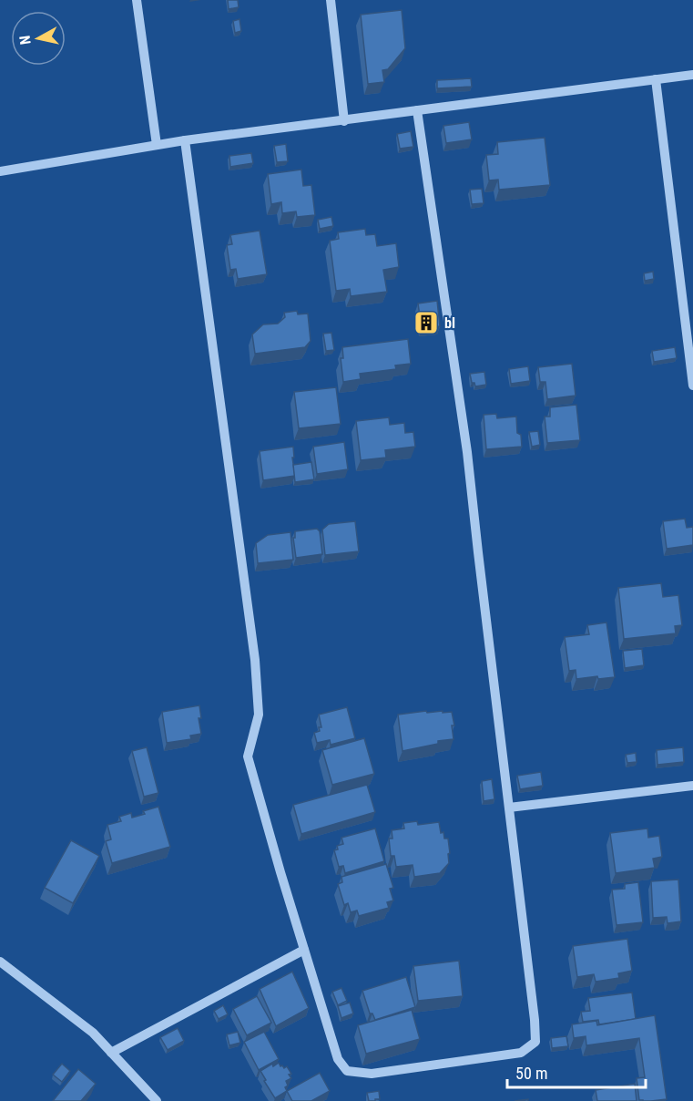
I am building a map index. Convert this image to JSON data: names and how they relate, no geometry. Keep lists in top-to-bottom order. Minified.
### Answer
{"places":{"building":["bl"]},"scale_bar":"50 m","north":"left"}
